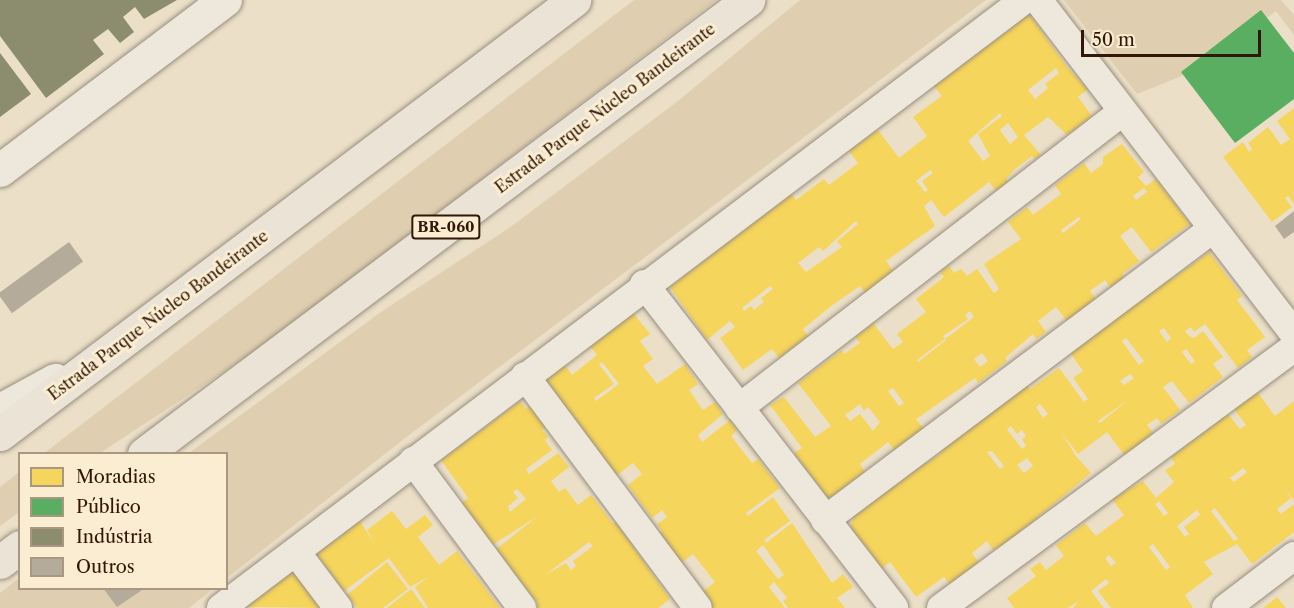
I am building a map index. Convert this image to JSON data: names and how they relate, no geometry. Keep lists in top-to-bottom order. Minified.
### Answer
{"streets":{"highway":["Estrada Parque Núcleo Bandeirante","BR-060"]},"legend":["Moradias","Público","Indústria","Outros"],"scale_bar":"50 m"}
